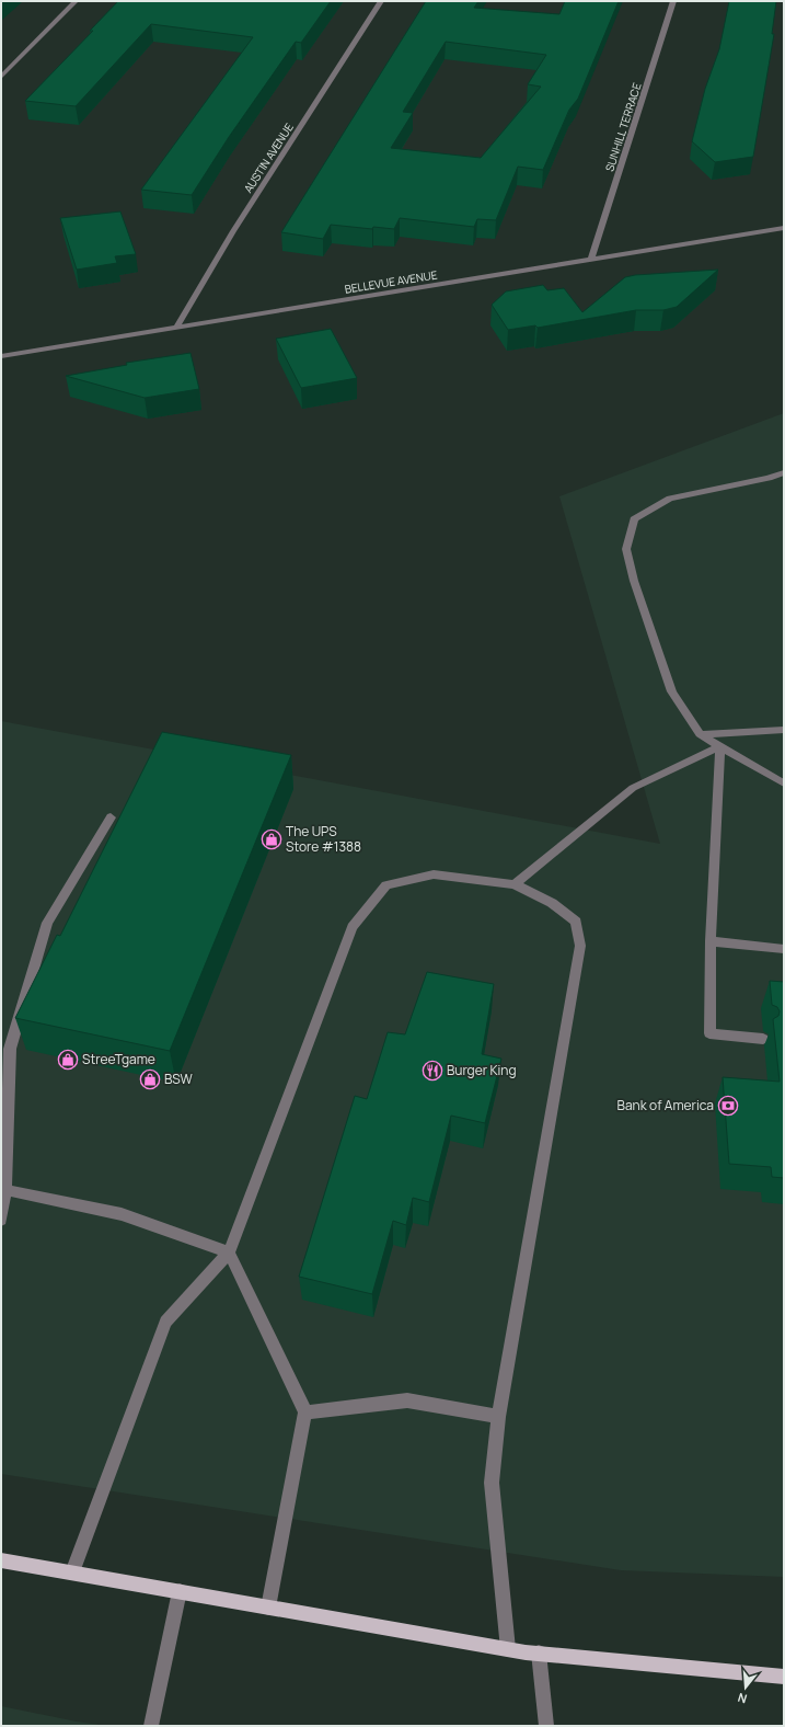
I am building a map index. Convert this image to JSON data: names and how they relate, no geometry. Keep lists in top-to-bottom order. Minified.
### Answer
{"streets":{"street":["SUNHILL TERRACE","AUSTIN AVENUE","BELLEVUE AVENUE"]},"crossings":[["SUNHILL TERRACE","BELLEVUE AVENUE"],["AUSTIN AVENUE","BELLEVUE AVENUE"]],"places":{"shop":["The UPS Store #1388","StreeTgame","BSW"],"restaurant":["Burger King"],"bank":["Bank of America"]},"north":"bottom"}
